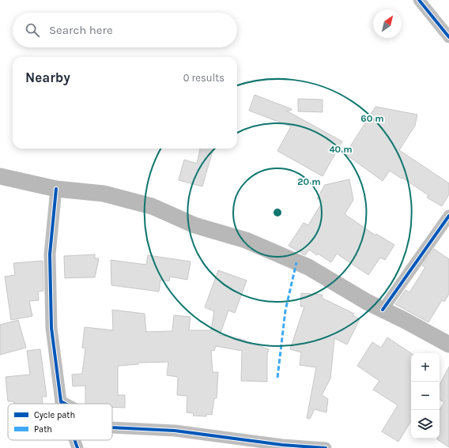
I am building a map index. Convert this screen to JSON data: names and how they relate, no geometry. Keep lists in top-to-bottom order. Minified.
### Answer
{"legend":["Cycle path","Path"],"north":"top right","page":{"search":"Search here","heading":["Nearby","0 results"],"map_buttons":["+","−"]},"rings":["60 m","40 m","20 m"]}
